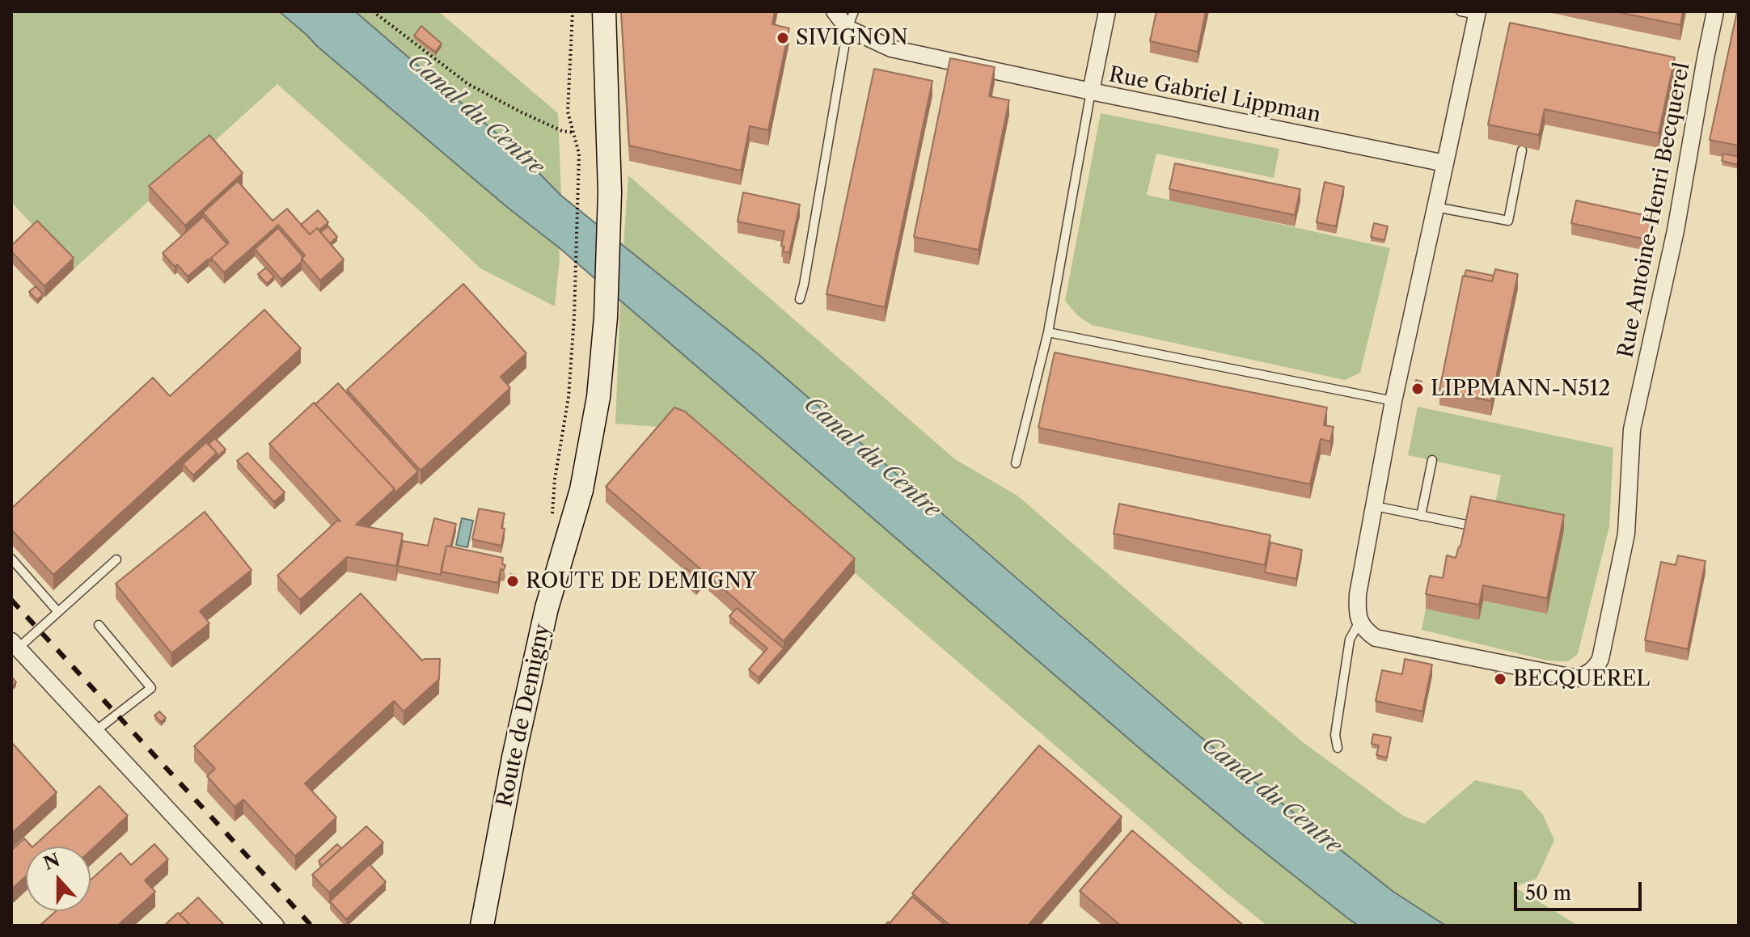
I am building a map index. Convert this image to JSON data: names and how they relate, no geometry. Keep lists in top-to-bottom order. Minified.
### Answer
{"streets":{"main road":["Route de Demigny"],"street":["Rue Gabriel Lippman","Rue Antoine-Henri Becquerel"]},"water":["Canal du Centre"],"places":["SIVIGNON","LIPPMANN-N512","ROUTE DE DEMIGNY","BECQUEREL"],"scale_bar":"50 m","north":"top"}
